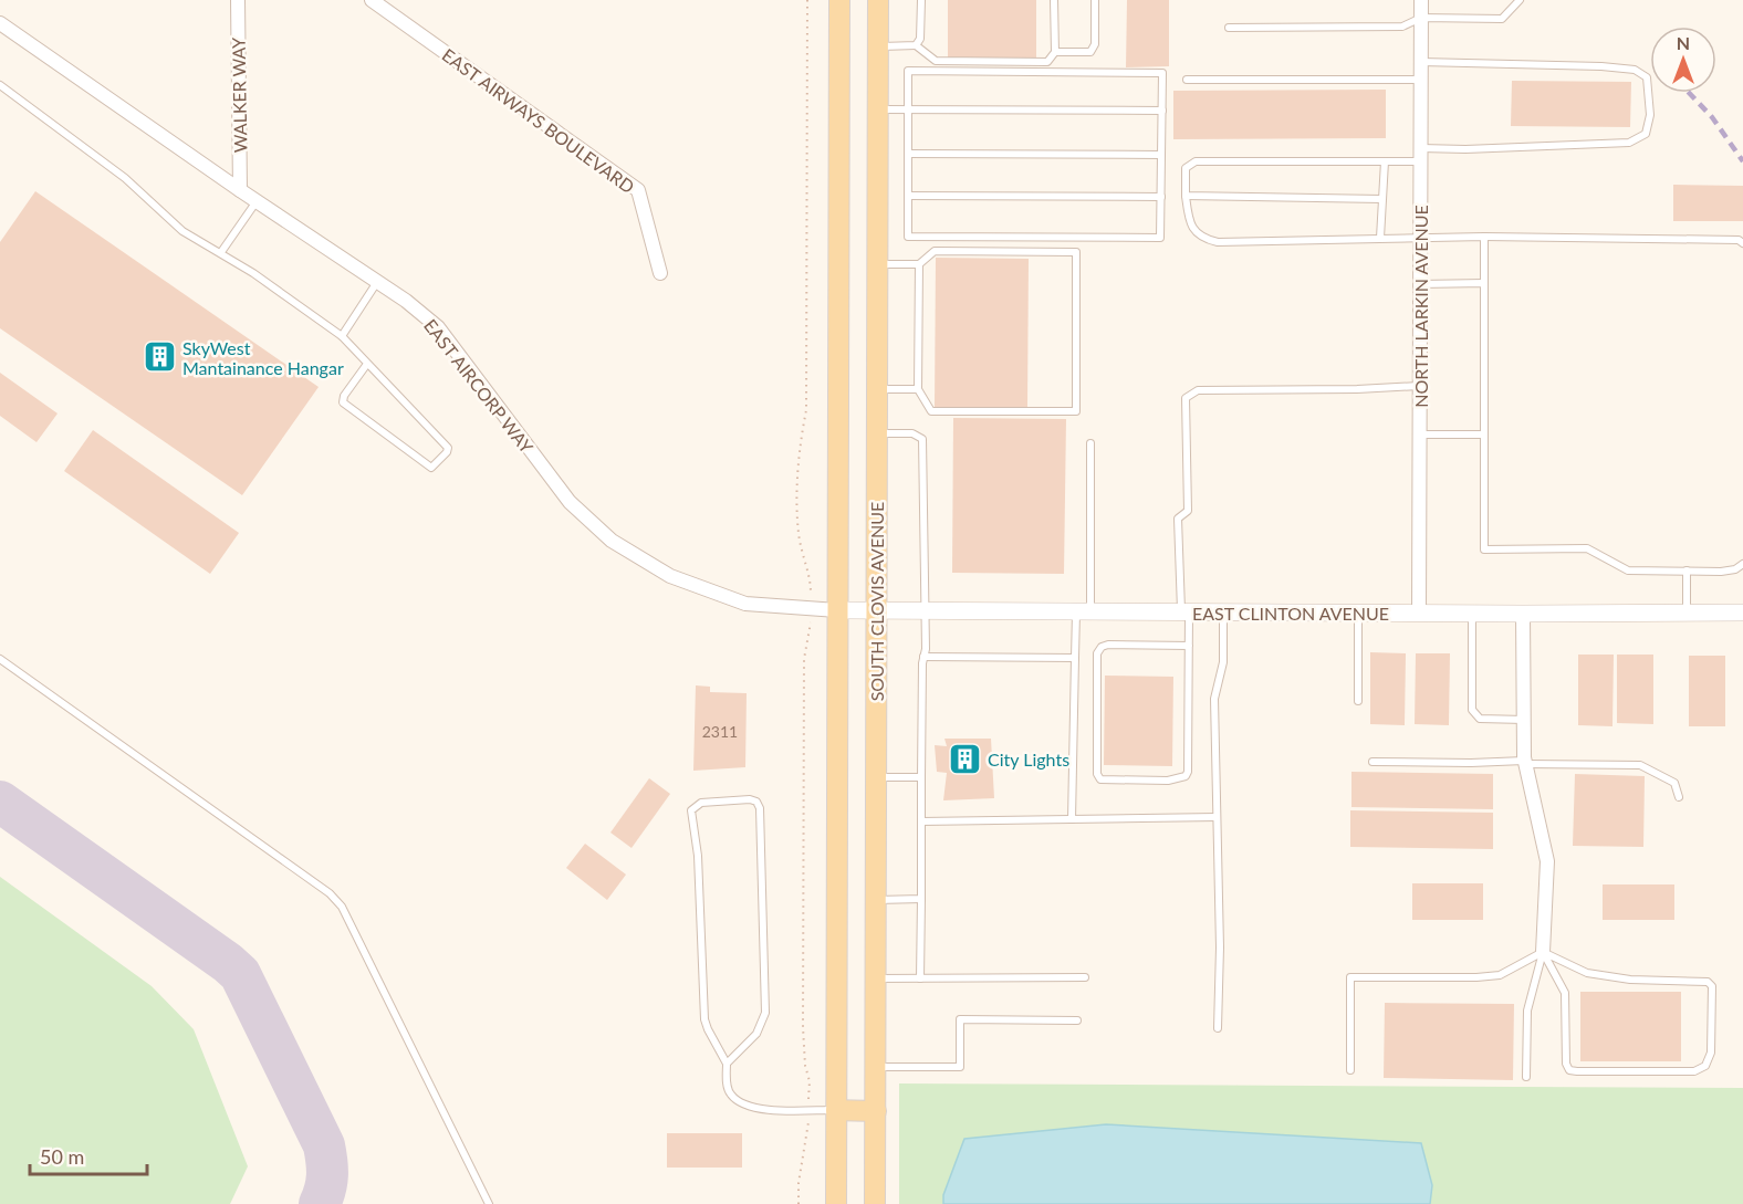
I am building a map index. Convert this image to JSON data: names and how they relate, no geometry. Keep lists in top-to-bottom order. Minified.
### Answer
{"streets":{"main road":["SOUTH CLOVIS AVENUE"],"street":["WALKER WAY","EAST AIRWAYS BOULEVARD","NORTH LARKIN AVENUE","EAST AIRCORP WAY","EAST CLINTON AVENUE"]},"crossings":[["WALKER WAY","EAST AIRCORP WAY"],["NORTH LARKIN AVENUE","EAST CLINTON AVENUE"],["EAST AIRCORP WAY","EAST CLINTON AVENUE"],["SOUTH CLOVIS AVENUE","EAST CLINTON AVENUE"]],"places":{"building":["SkyWest Mantainance Hangar","City Lights"]},"house_numbers":["2311"],"scale_bar":"50 m","north":"top"}
